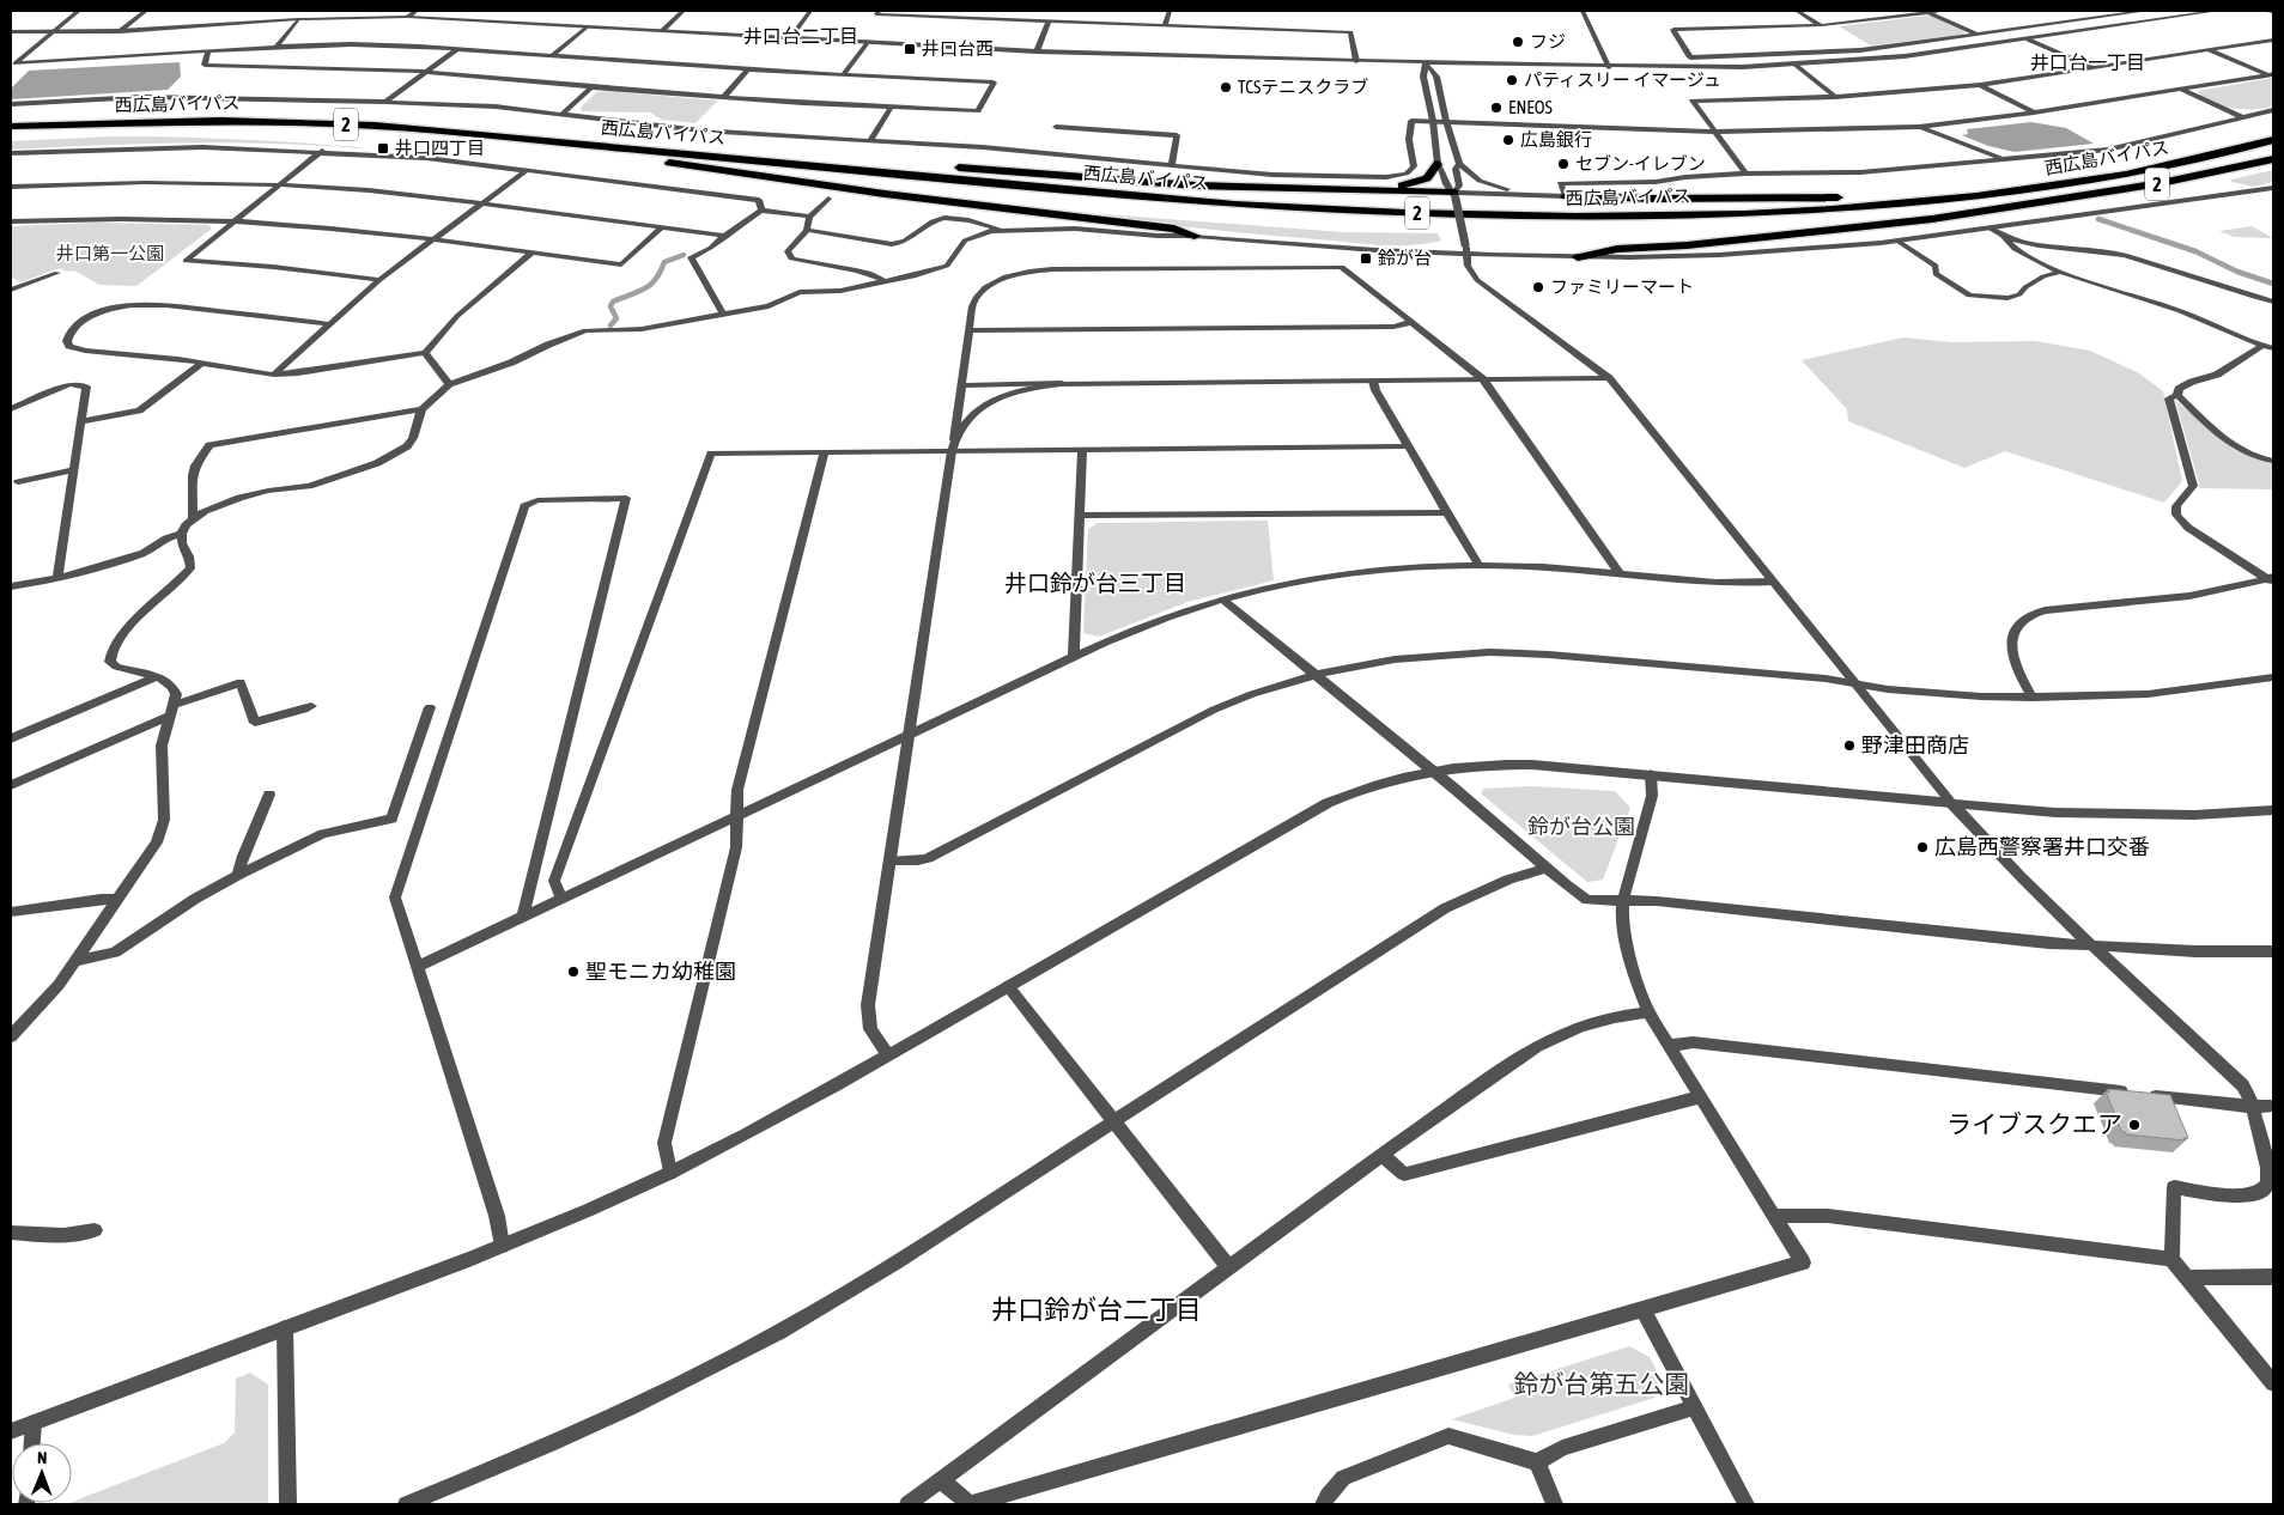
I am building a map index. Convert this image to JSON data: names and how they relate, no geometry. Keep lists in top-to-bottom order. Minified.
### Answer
{"streets":{"highway":["西広島バイパス","2"]},"districts":["井口台二丁目","井口台一丁目","井口鈴が台三丁目","井口鈴が台二丁目"],"parks":["井口第一公園","鈴が台公園","鈴が台第五公園"],"places":{"other":["フジ","パティスリー イマージュ","TCSテニスクラブ","ENEOS","広島銀行","セブン-イレブン","ファミリーマート","野津田商店","広島西警察署井口交番","聖モニカ幼稚園","ライブスクエア"],"transit":["井口台西","井口四丁目","鈴が台"]},"north":"top"}
